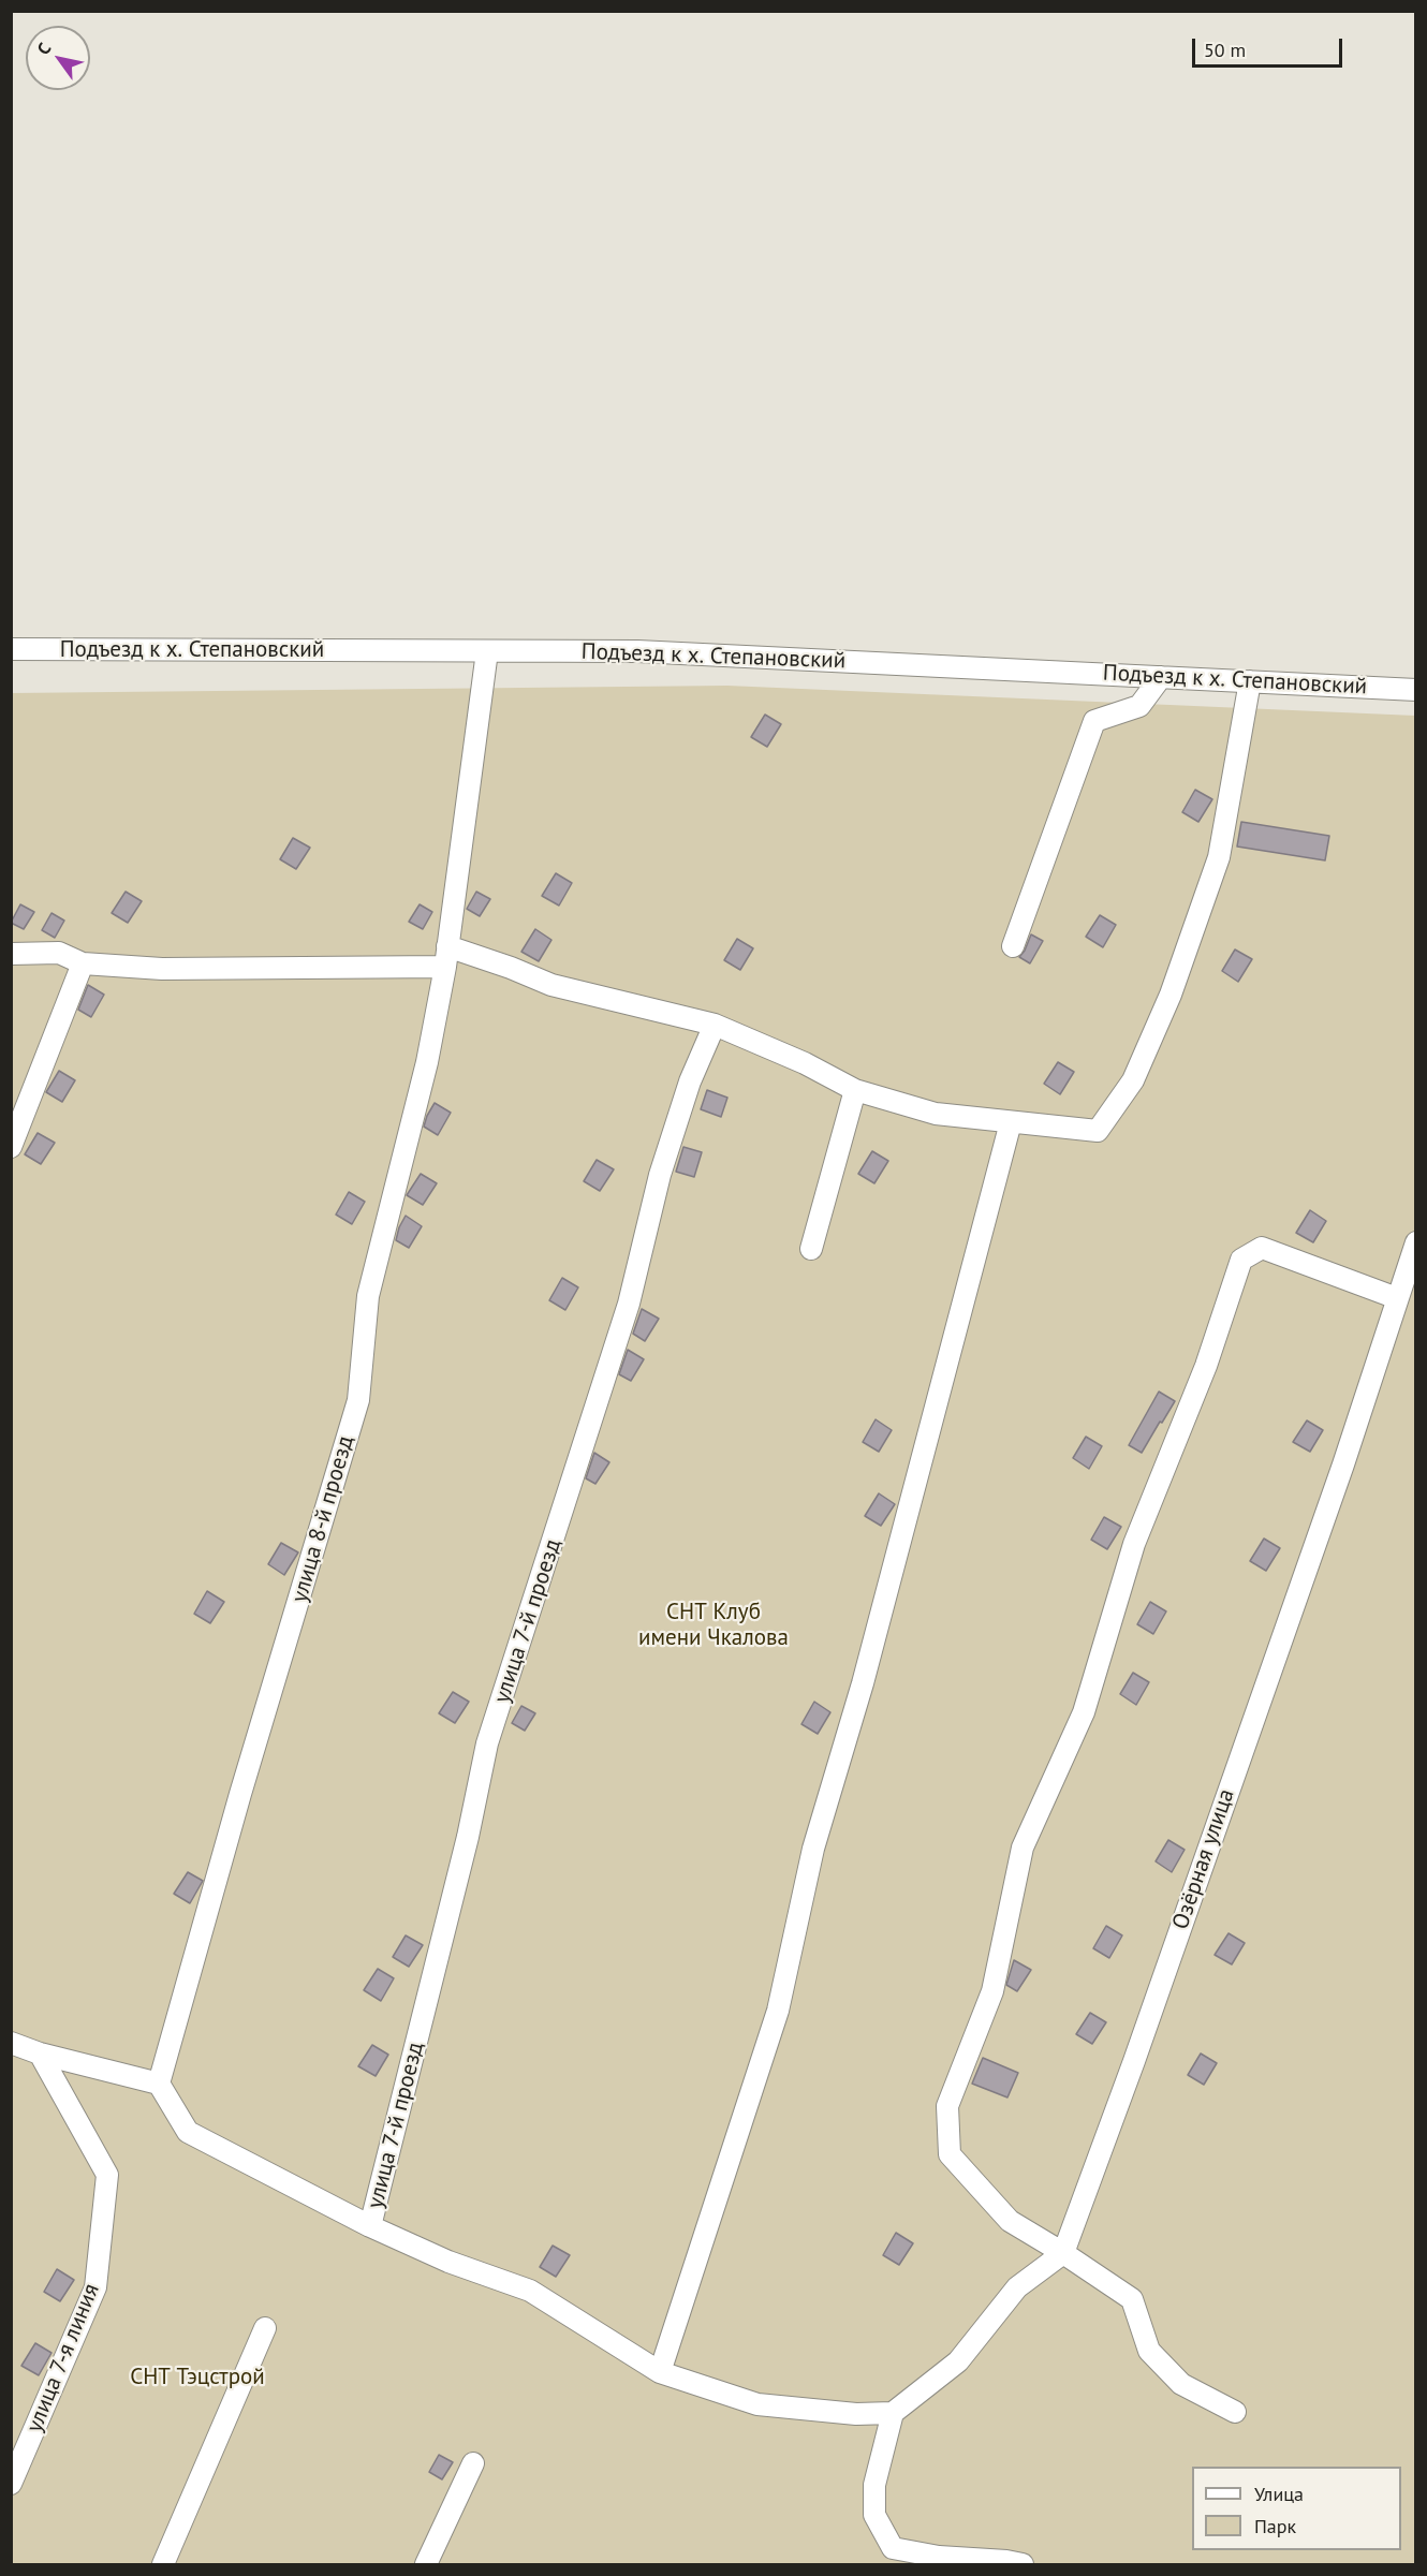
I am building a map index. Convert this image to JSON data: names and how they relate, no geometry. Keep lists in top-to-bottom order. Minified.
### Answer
{"streets":{"street":["Подъезд к х. Степановский","улица 8-й проезд","улица 7-й проезд","Озёрная улица","улица 7-я линия"]},"crossings":[["Подъезд к х. Степановский","улица 8-й проезд"]],"parks":["СНТ Клуб имени Чкалова","СНТ Тэцстрой"],"legend":["Улица","Парк"],"scale_bar":"50 m","north":"top left"}
